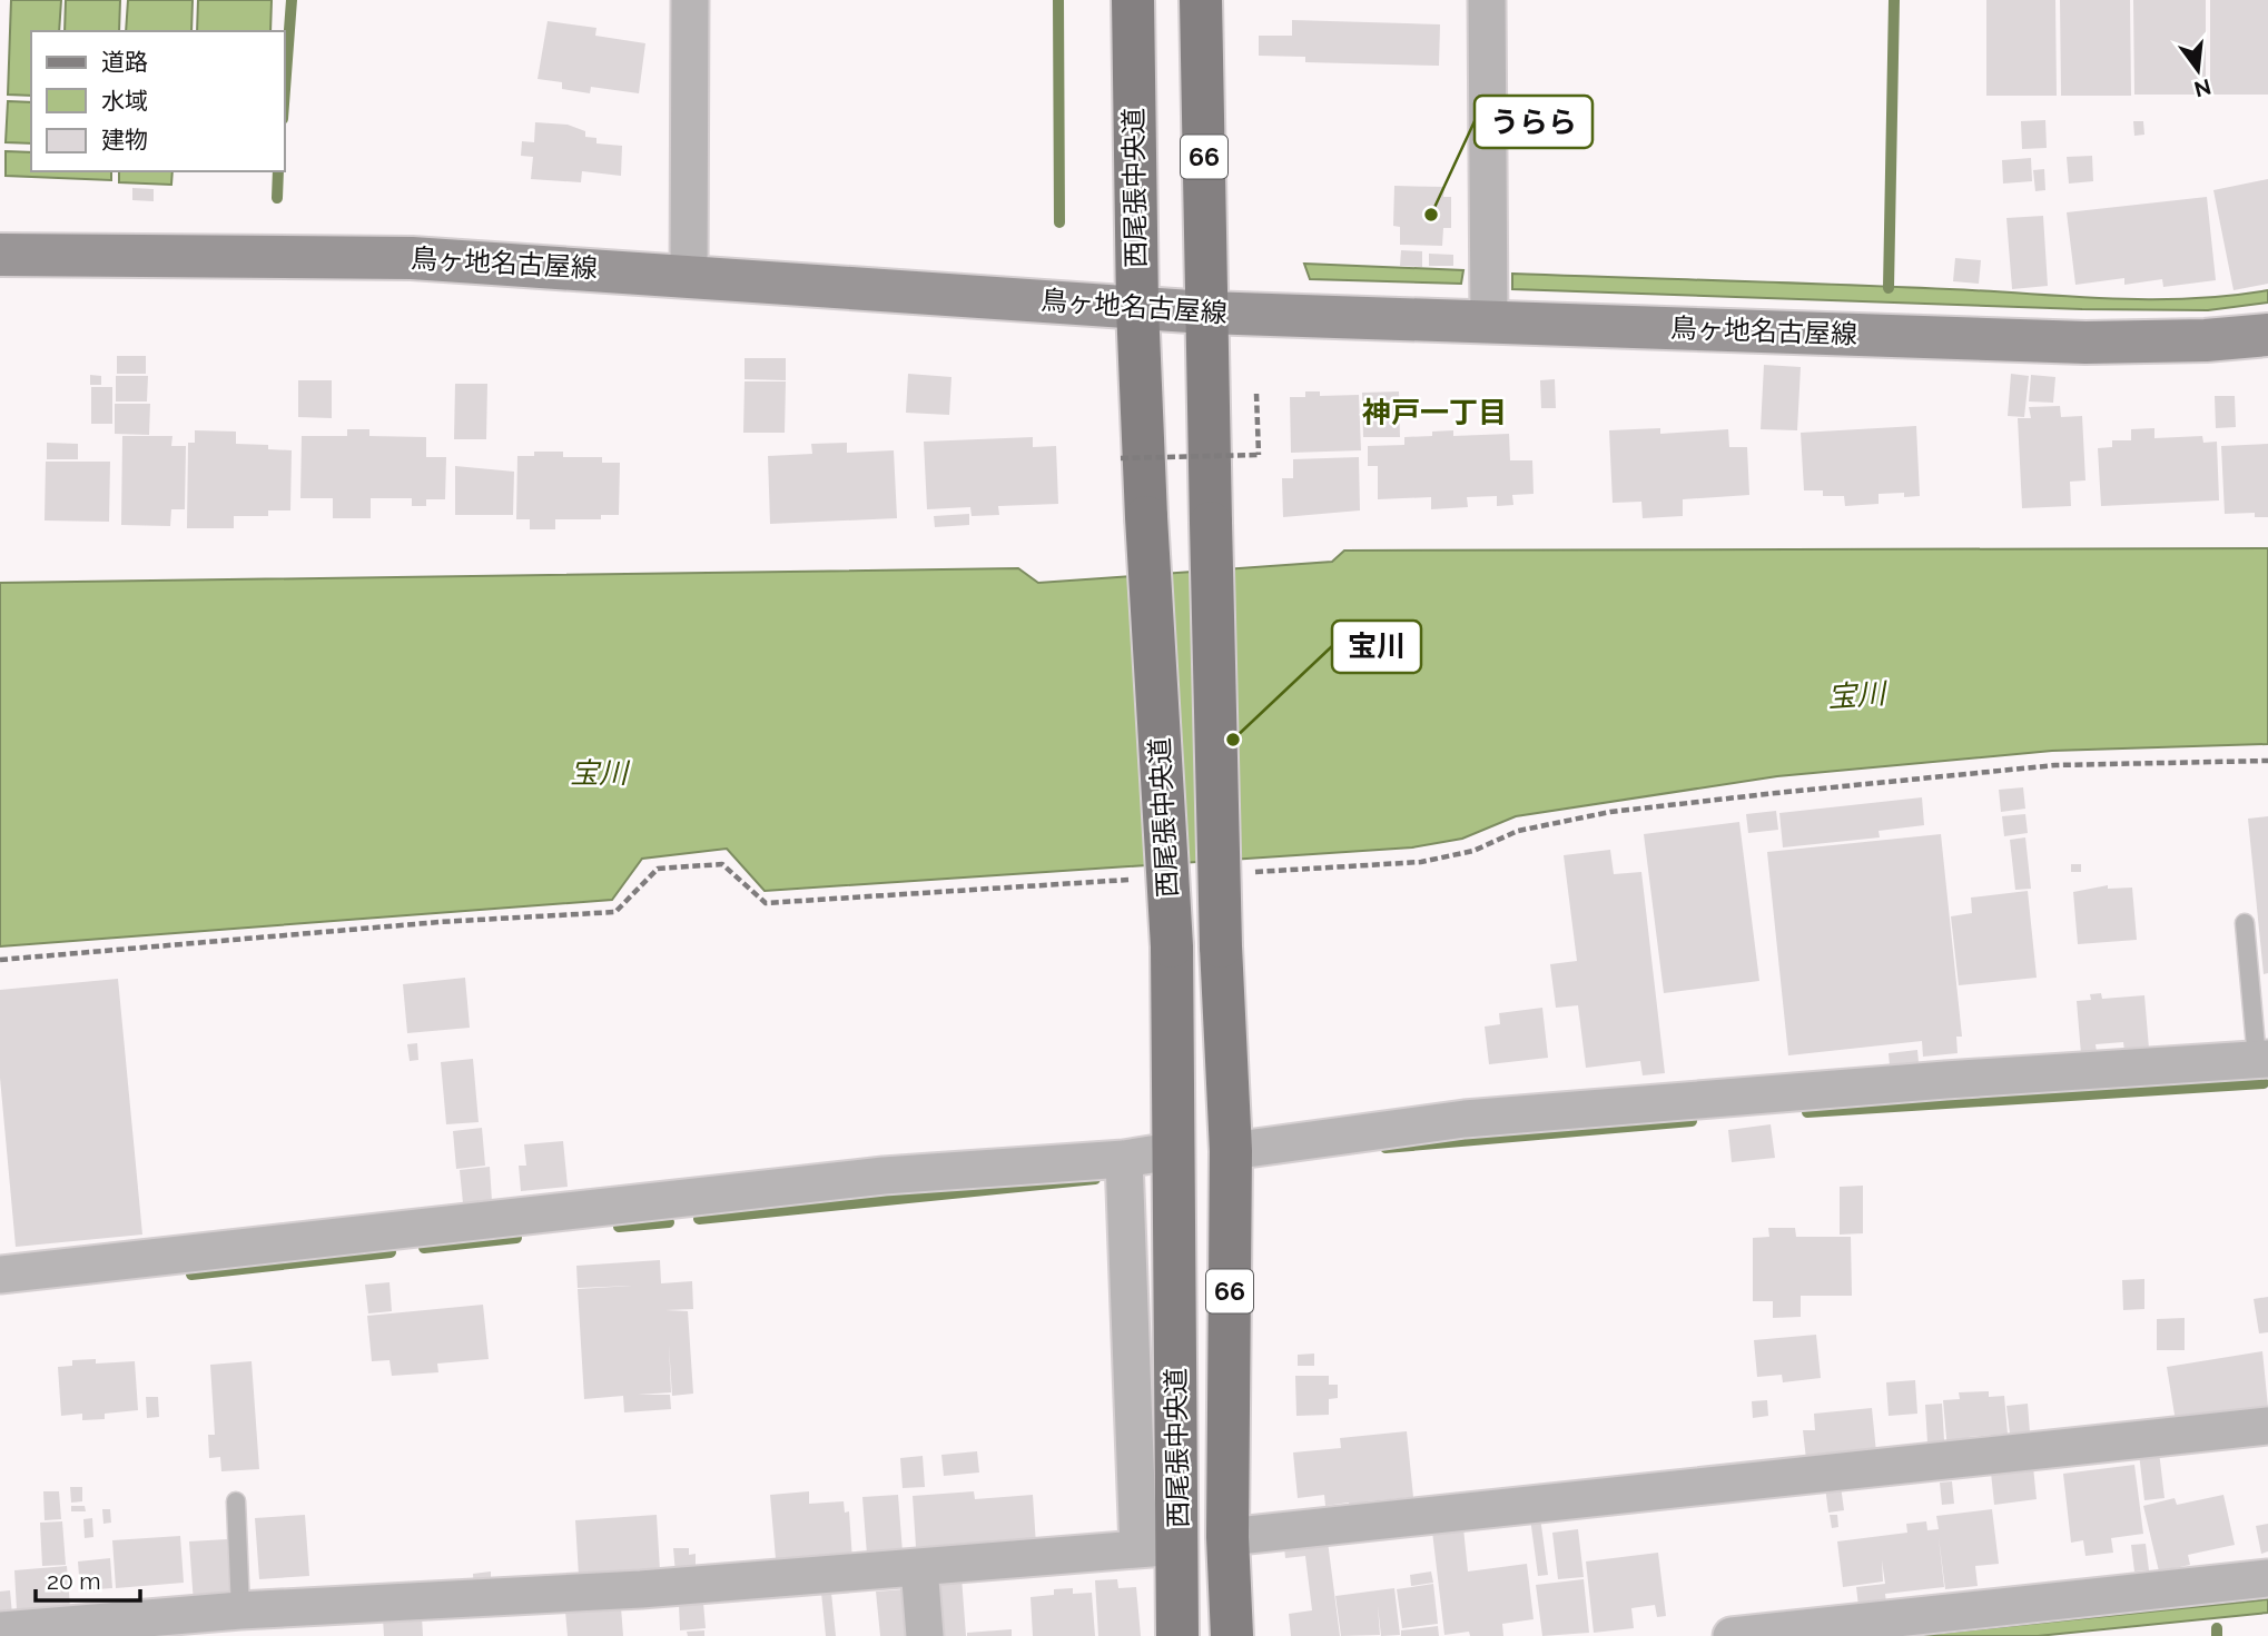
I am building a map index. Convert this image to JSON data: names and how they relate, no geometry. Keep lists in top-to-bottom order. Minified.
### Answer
{"streets":{"main road":["66","西尾張中央道","鳥ヶ地名古屋線"]},"crossings":[["西尾張中央道","鳥ヶ地名古屋線"]],"districts":["神戸一丁目"],"water":["宝川"],"places":["うらら","宝川"],"legend":["道路","水域","建物"],"scale_bar":"20 m","north":"bottom"}
